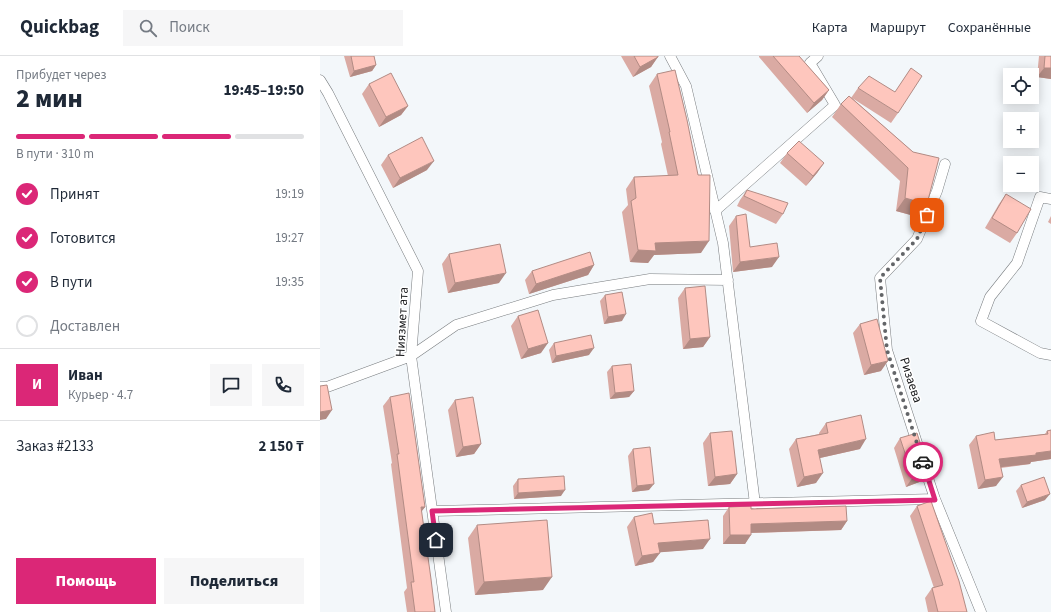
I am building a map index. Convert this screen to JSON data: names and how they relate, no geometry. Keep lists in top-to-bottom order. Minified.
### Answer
{"streets":{"street":["Ниязмет ата","Ризаева"]},"page":{"header":"Quickbag","search":"Поиск","nav":["Карта","Маршрут","Сохранённые"],"heading":["2 мин","Прибудет через","19:45–19:50"],"panel":["Иван","Курьер · 4.7","Заказ #2133","2 150 ₸"],"map_buttons":["+","−"],"bar":"В пути · 310 m","list":[["Принят","19:19"],["Готовится","19:27"],["В пути","19:35"],"Доставлен"],"round":"И","buttons":["Помощь","Поделиться"]}}
